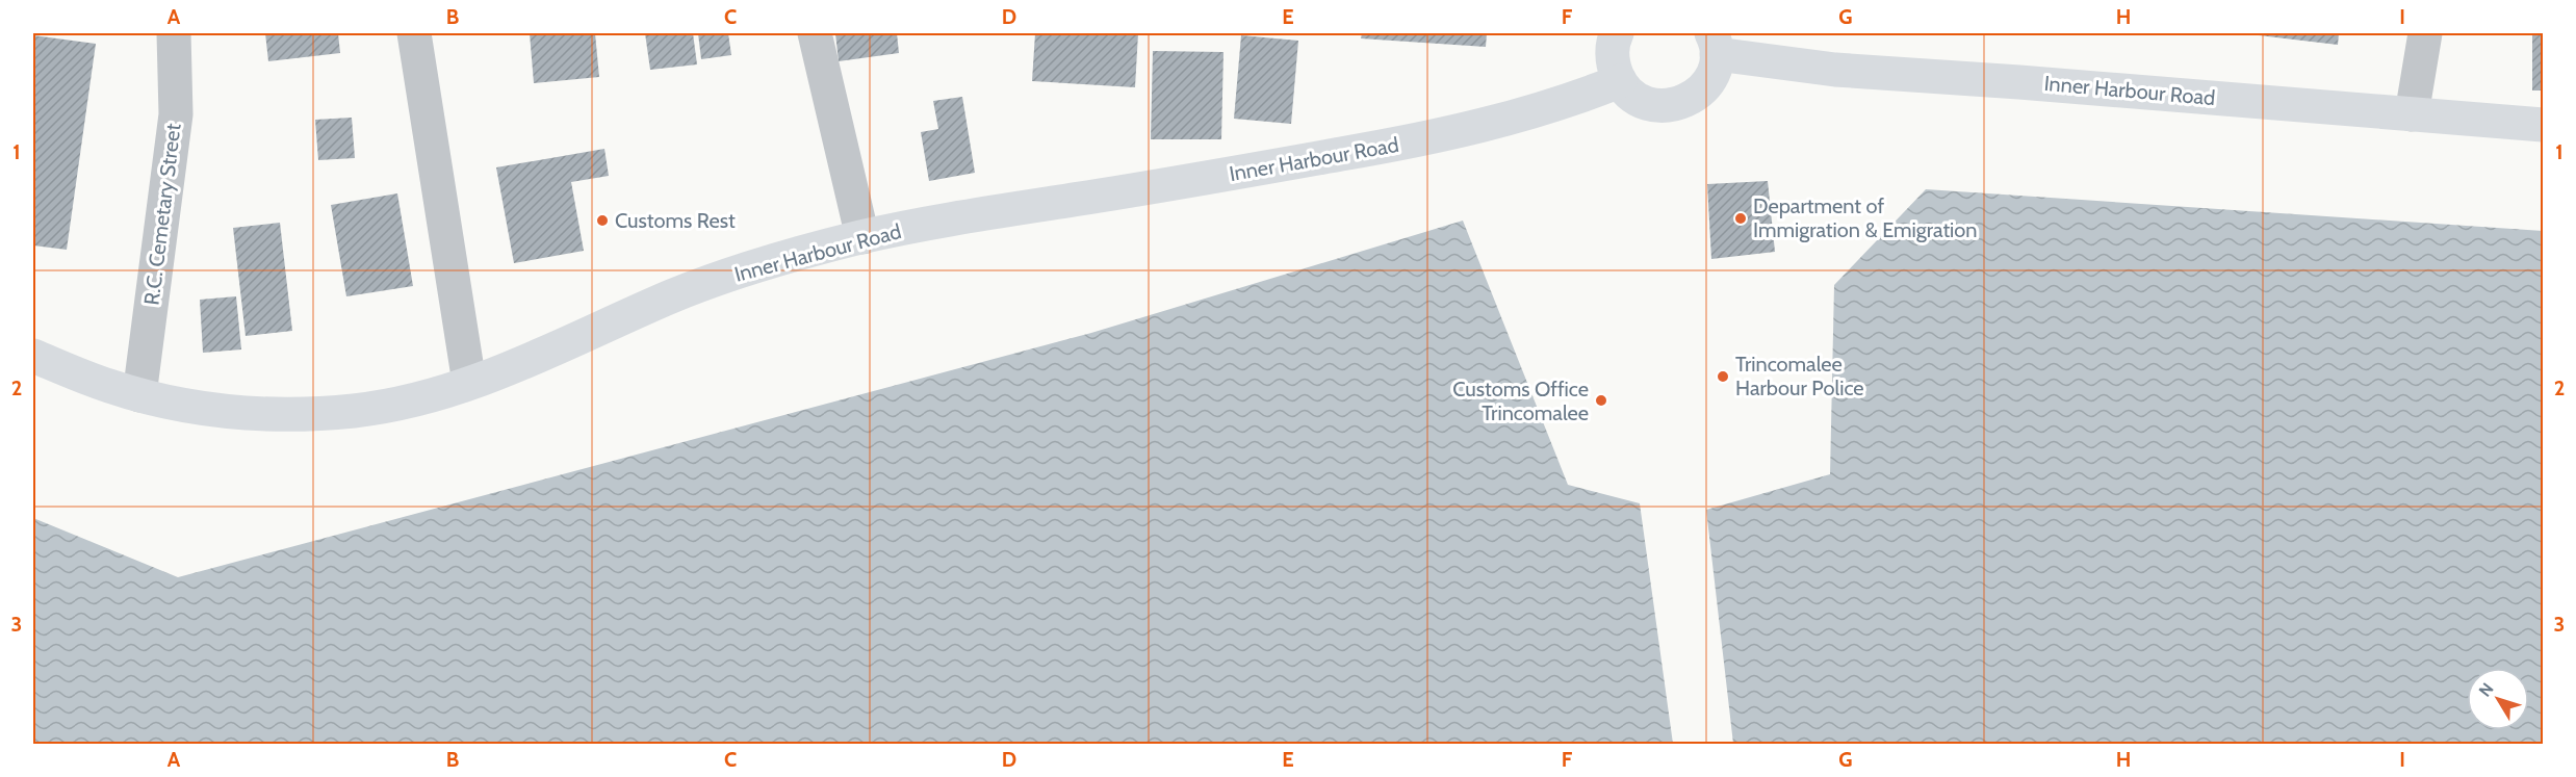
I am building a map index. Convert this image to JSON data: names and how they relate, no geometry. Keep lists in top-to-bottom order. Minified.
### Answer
{"streets":{"main road":["Inner Harbour Road"],"street":["R.C. Cemetary Street"]},"crossings":[["Inner Harbour Road","R.C. Cemetary Street"]],"places":["Department of Immigration & Emigration","Customs Rest","Trincomalee Harbour Police","Customs Office Trincomalee"],"north":"top left","grid":{"columns":["A","B","C","D","E","F","G","H","I"],"rows":["1","2","3"]}}
